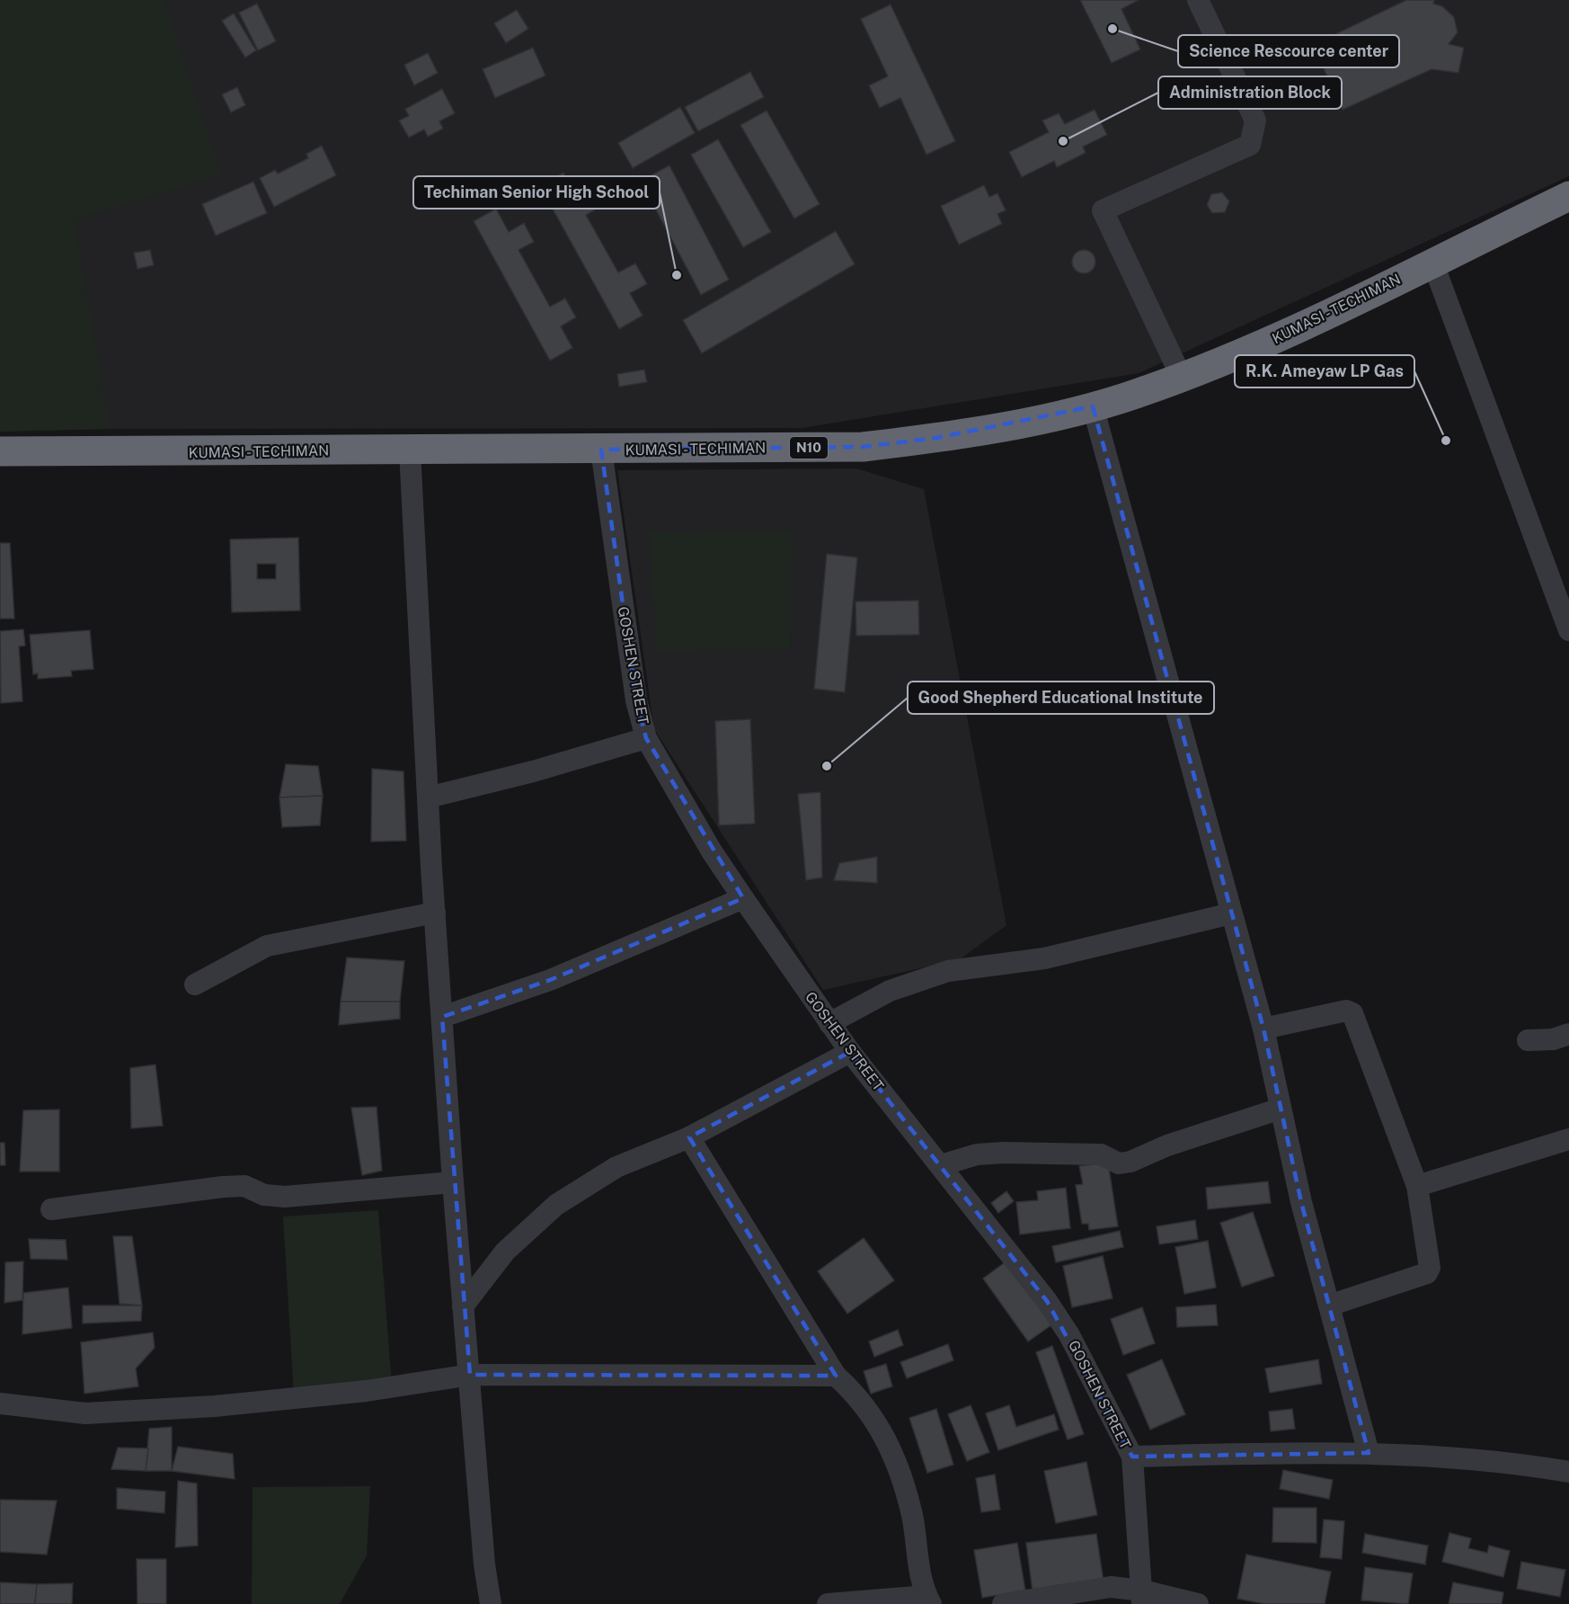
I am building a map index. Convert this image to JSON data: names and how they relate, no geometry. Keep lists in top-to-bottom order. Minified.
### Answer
{"streets":{"highway":["KUMASI - TECHIMAN","N10"],"street":["GOSHEN STREET"]},"crossings":[["KUMASI - TECHIMAN","GOSHEN STREET"]],"places":["Science Rescource center","Administration Block","Techiman Senior High School","R.K. Ameyaw LP Gas","Good Shepherd Educational Institute"]}
